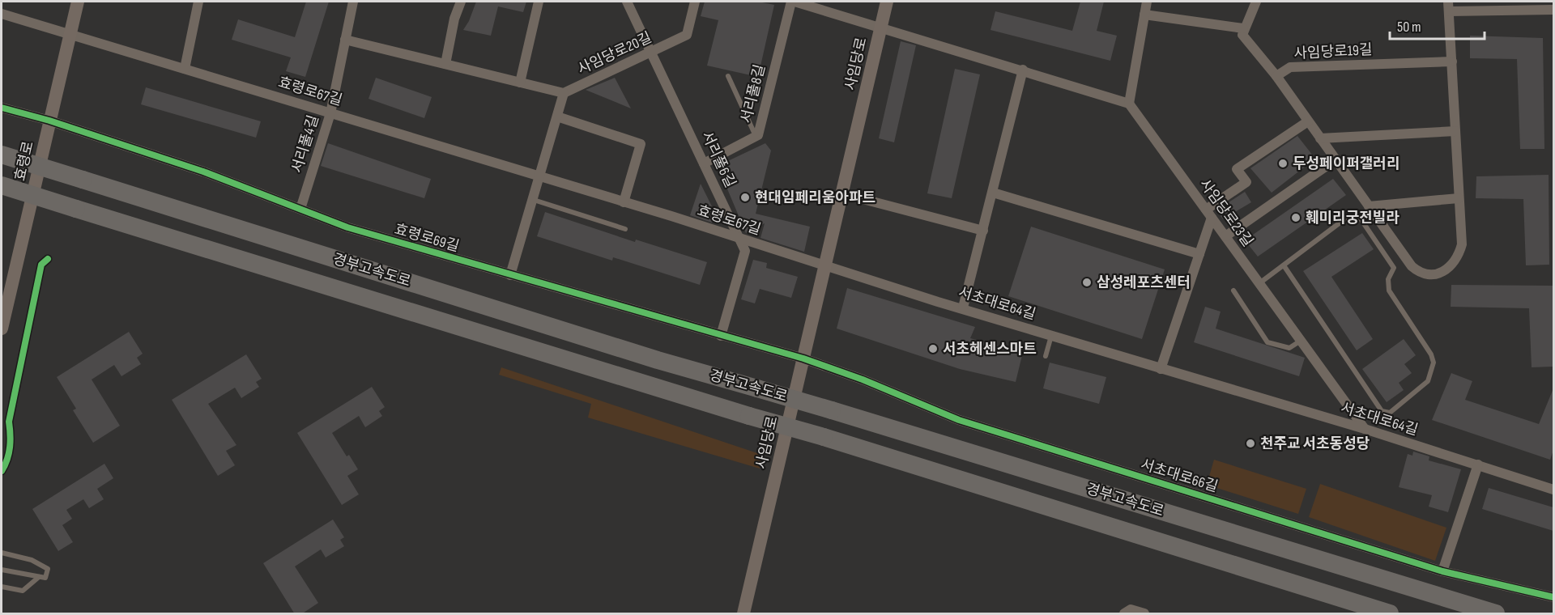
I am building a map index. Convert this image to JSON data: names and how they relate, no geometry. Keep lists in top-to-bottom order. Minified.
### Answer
{"streets":{"highway":["경부고속도로"],"main road":["사임당로","효령로"],"street":["사임당로19길","사임당로20길","효령로67길","서리풀8길","서리풀4길","서리풀6길","사임당로23길","효령로69길","서초대로64길","서초대로66길"]},"crossings":[["사임당로20길","서리풀6길"],["사임당로","효령로67길"],["사임당로","서리풀8길"],["사임당로","효령로69길"],["사임당로","서초대로64길"],["사임당로","서초대로66길"],["효령로67길","서리풀4길"],["효령로67길","서리풀6길"],["효령로67길","효령로"],["효령로67길","서초대로64길"],["서리풀8길","서리풀6길"],["서리풀4길","효령로69길"],["서리풀6길","효령로69길"],["효령로","효령로69길"],["사임당로23길","서초대로64길"],["효령로69길","서초대로66길"]],"places":["두성페이퍼갤러리","현대임페리움아파트","훼미리궁전빌라","삼성레포츠센터","서초헤센스마트","천주교 서초동성당"],"scale_bar":"50 m"}
